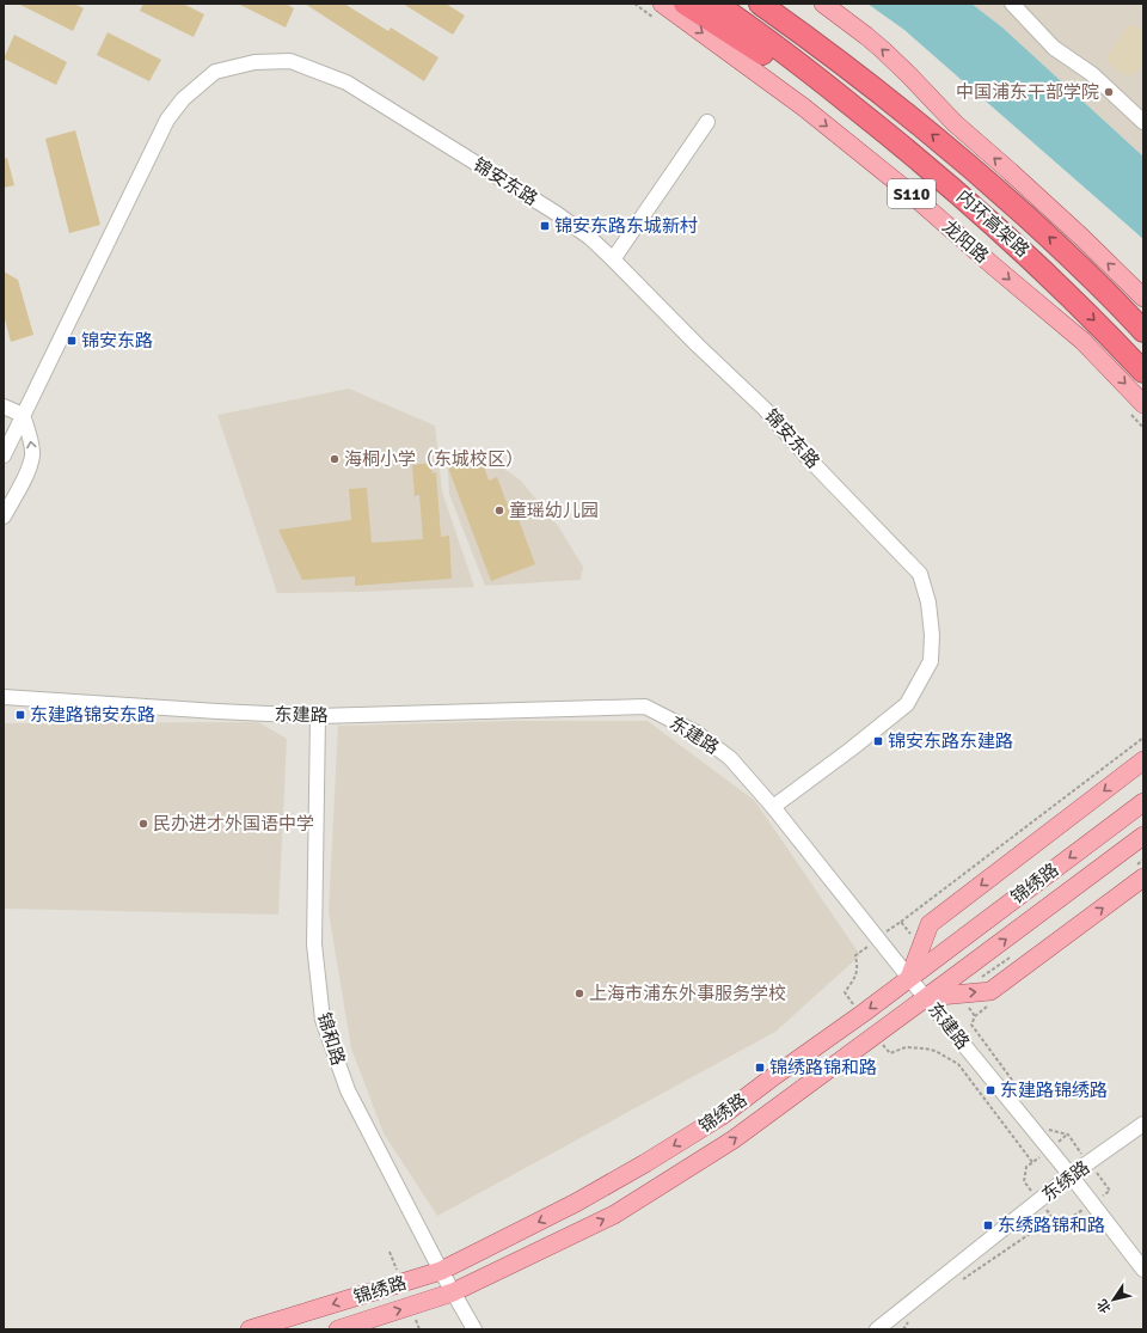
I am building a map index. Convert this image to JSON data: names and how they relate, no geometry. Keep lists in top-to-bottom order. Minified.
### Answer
{"streets":{"highway":["内环高架路"],"main road":["S110","龙阳路","锦绣路"],"street":["锦安东路","东建路","锦和路","东绣路"]},"crossings":[["锦安东路","东建路"],["东建路","锦绣路"],["东建路","锦和路"],["东建路","东绣路"],["锦绣路","锦和路"]],"places":{"other":["中国浦东干部学院","海桐小学（东城校区）","童瑶幼儿园","民办进才外国语中学","上海市浦东外事服务学校"],"transit":["锦安东路东城新村","锦安东路","东建路锦安东路","锦安东路东建路","锦绣路锦和路","东建路锦绣路","东绣路锦和路"]},"north":"bottom left"}
